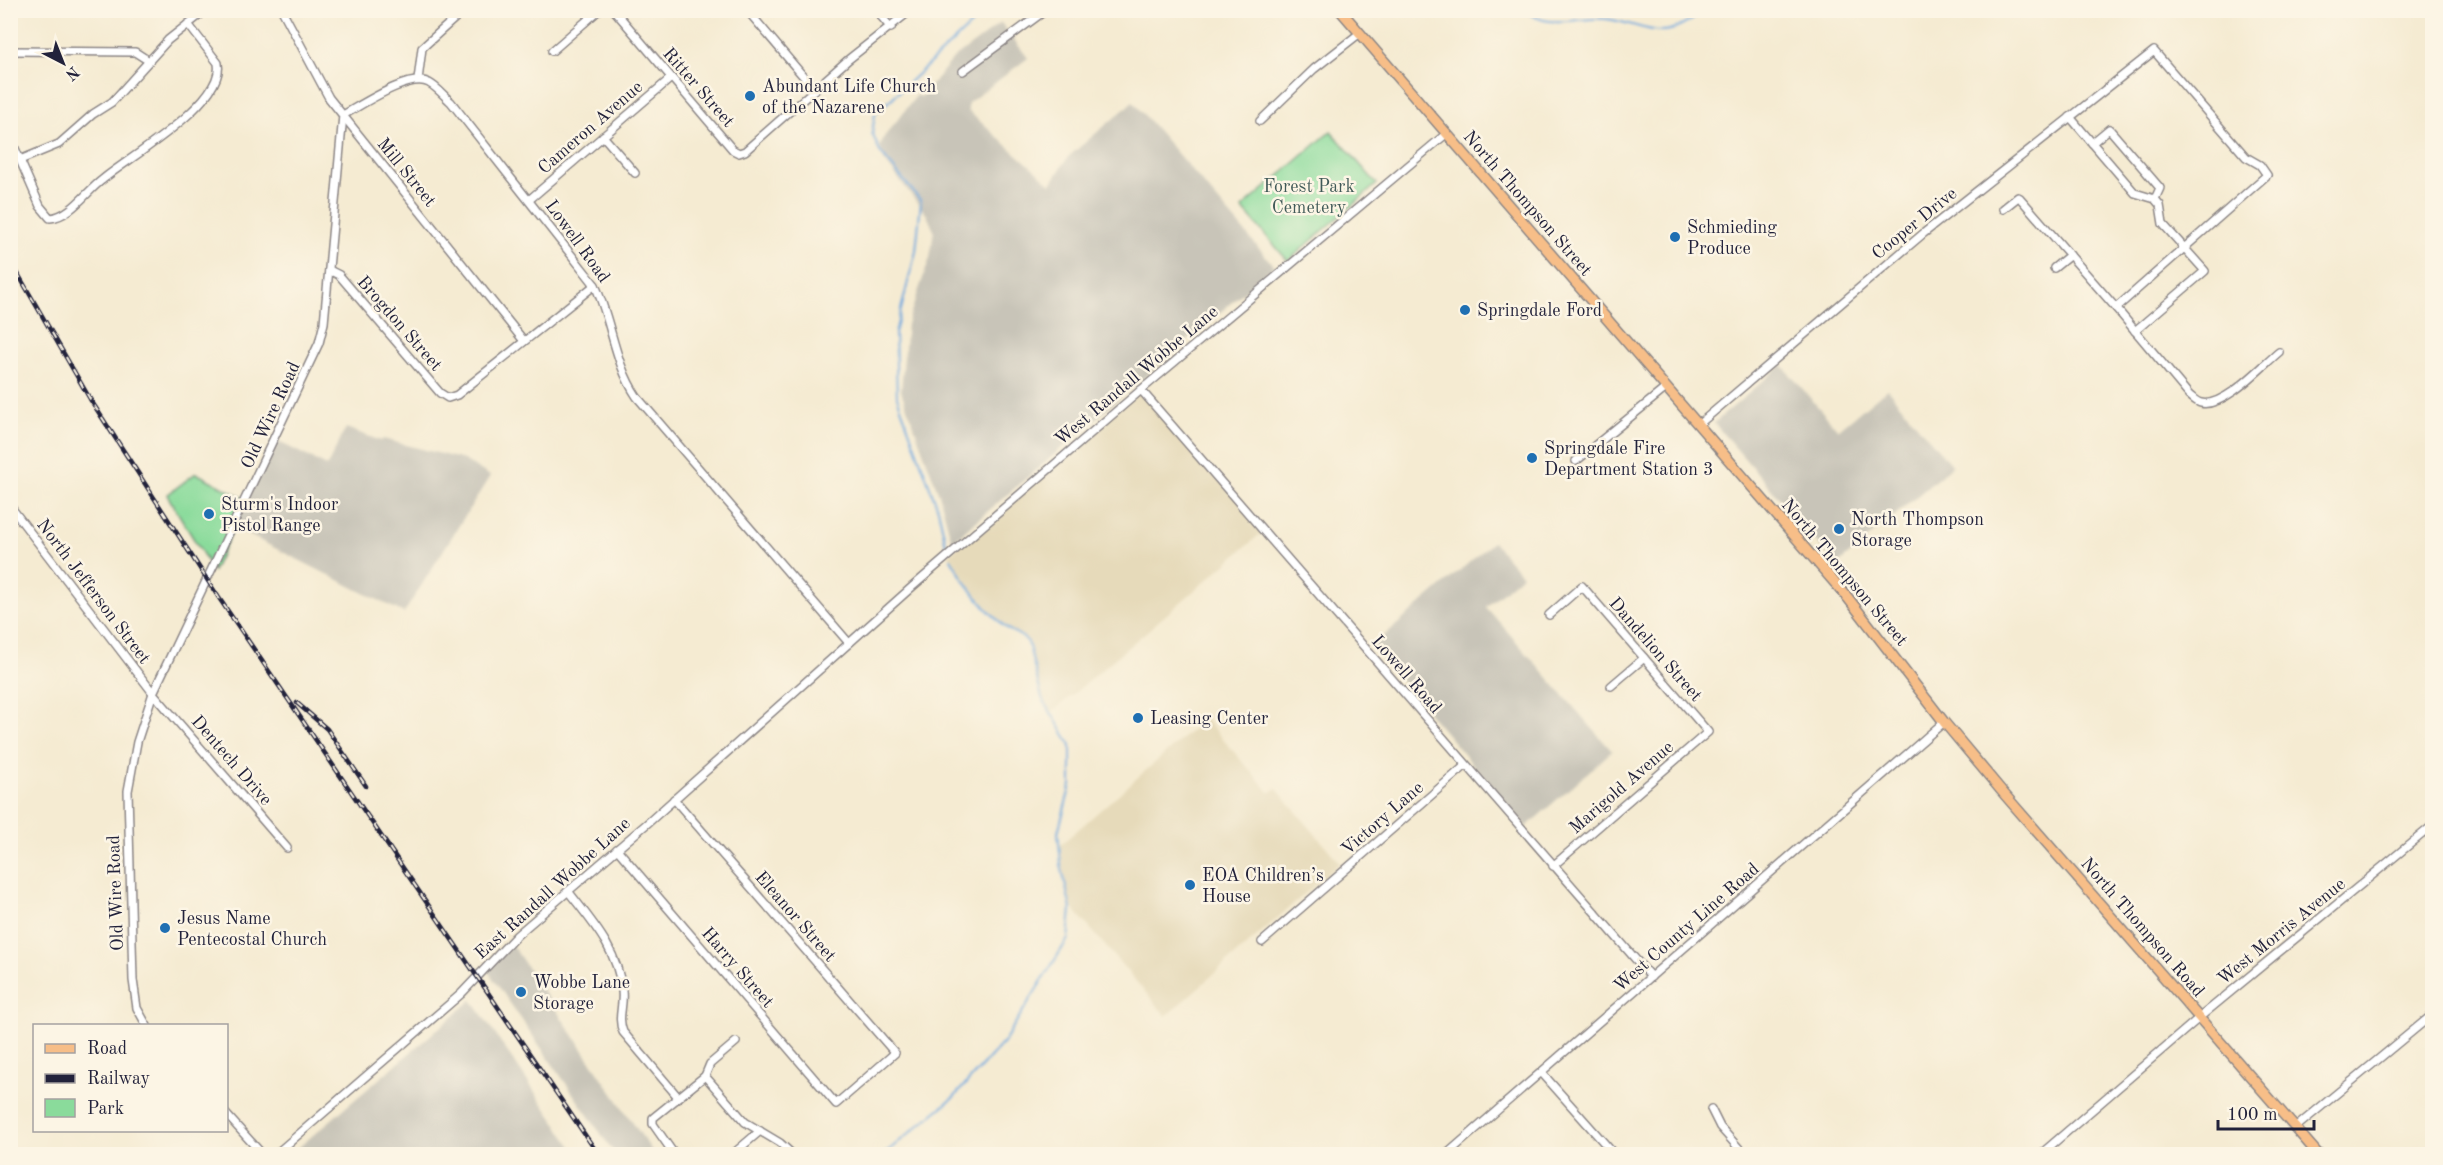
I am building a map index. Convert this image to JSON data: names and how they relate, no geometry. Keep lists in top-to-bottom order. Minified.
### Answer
{"streets":{"main road":["North Thompson Street","North Thompson Road"],"street":["Ritter Street","Cameron Avenue","Mill Street","Cooper Drive","Lowell Road","Brogdon Street","West Randall Wobbe Lane","Old Wire Road","North Jefferson Street","Dandelion Street","Dentech Drive","Marigold Avenue","Victory Lane","East Randall Wobbe Lane","Eleanor Street","West County Line Road","West Morris Avenue","Harry Street"]},"crossings":[["Ritter Street","Cameron Avenue"],["Cameron Avenue","Lowell Road"],["Mill Street","Brogdon Street"],["Mill Street","Old Wire Road"],["North Thompson Street","Cooper Drive"],["North Thompson Street","West Randall Wobbe Lane"],["North Thompson Street","West County Line Road"],["North Thompson Street","North Thompson Road"],["Lowell Road","West Randall Wobbe Lane"],["Lowell Road","Marigold Avenue"],["Lowell Road","Victory Lane"],["Lowell Road","East Randall Wobbe Lane"],["Lowell Road","West County Line Road"],["Brogdon Street","Old Wire Road"],["West Randall Wobbe Lane","East Randall Wobbe Lane"],["Old Wire Road","North Jefferson Street"],["Old Wire Road","Dentech Drive"],["North Jefferson Street","Dentech Drive"],["Dandelion Street","Marigold Avenue"],["East Randall Wobbe Lane","Eleanor Street"],["East Randall Wobbe Lane","Harry Street"],["Eleanor Street","Harry Street"],["West County Line Road","North Thompson Road"],["North Thompson Road","West Morris Avenue"]],"parks":["Forest Park Cemetery"],"places":["Abundant Life Church of the Nazarene","Schmieding Produce","Springdale Ford","Springdale Fire Department Station 3","Sturm's Indoor Pistol Range","North Thompson Storage","Leasing Center","EOA Children’s House","Jesus Name Pentecostal Church","Wobbe Lane Storage"],"legend":["Road","Railway","Park"],"scale_bar":"100 m","north":"bottom right"}
